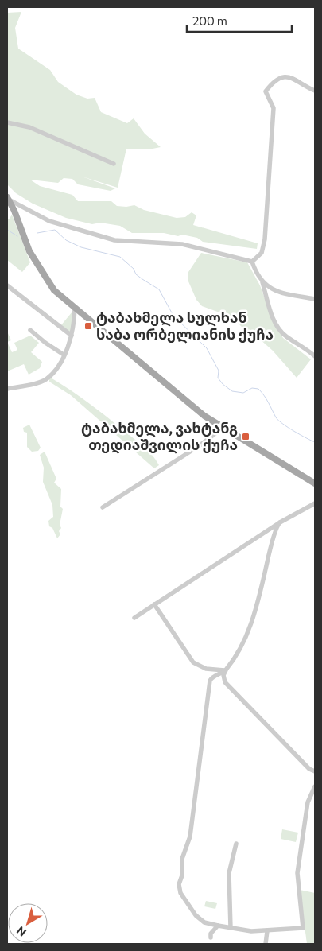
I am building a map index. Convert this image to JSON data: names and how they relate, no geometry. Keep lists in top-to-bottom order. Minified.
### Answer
{"places":{"transit":["ტაბახმელა სულხან საბა ორბელიანის ქუჩა","ტაბახმელა, ვახტანგ თედიაშვილის ქუჩა"]},"scale_bar":"200 m","north":"bottom left"}
